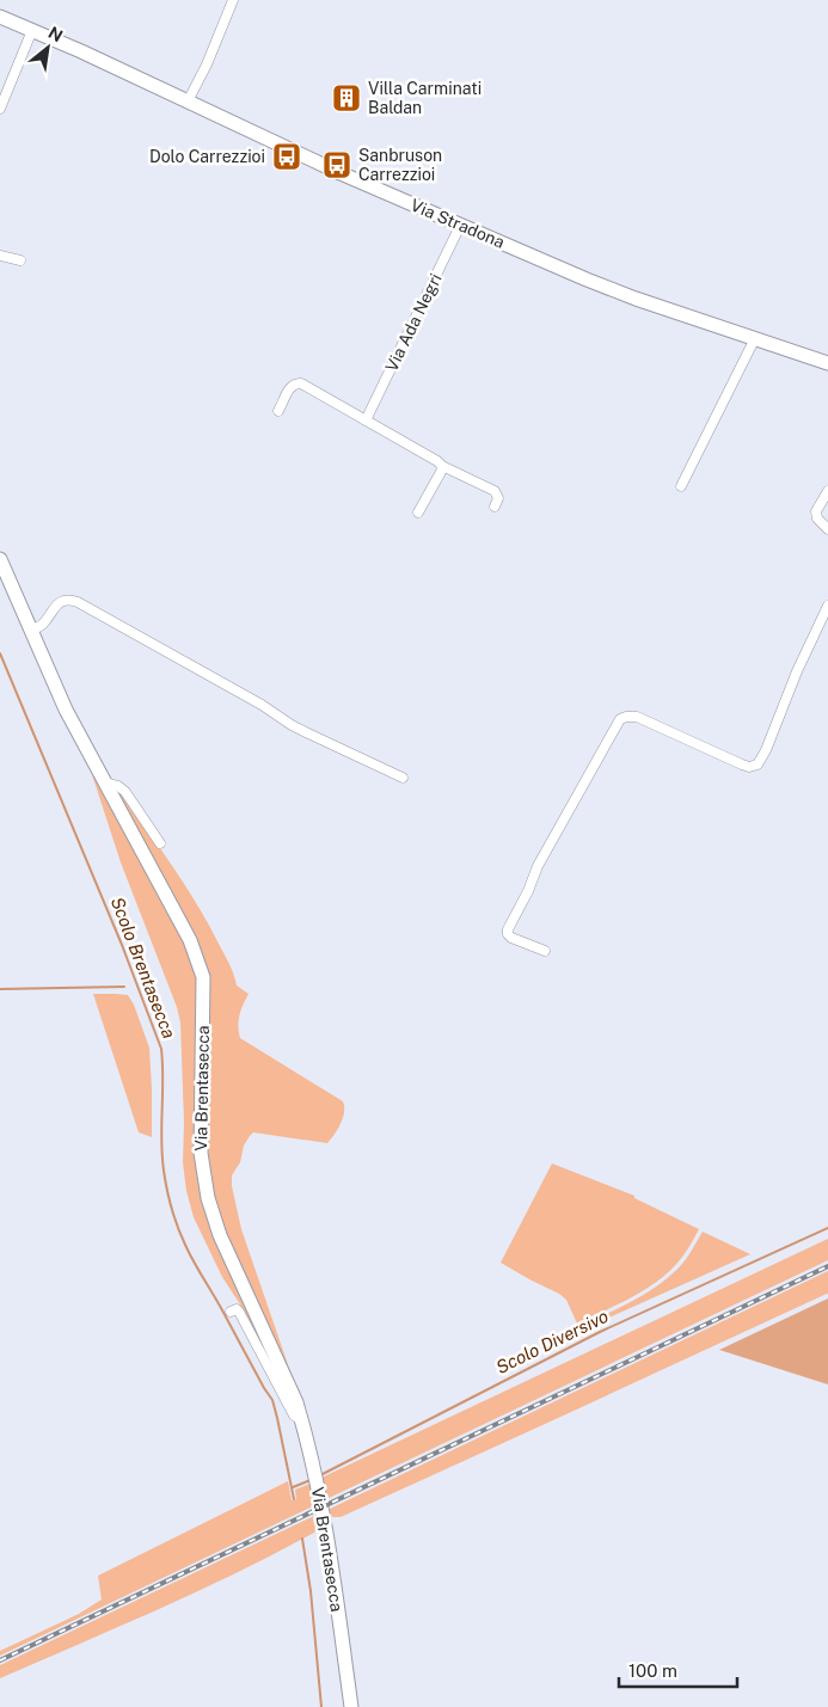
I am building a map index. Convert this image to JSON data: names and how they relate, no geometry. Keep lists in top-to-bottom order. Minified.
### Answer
{"streets":{"street":["Via Stradona","Via Ada Negri","Via Brentasecca"]},"crossings":[["Via Stradona","Via Ada Negri"]],"water":["Scolo Brentasecca","Scolo Diversivo"],"places":{"building":["Villa Carminati Baldan"],"bus stop":["Dolo Carrezzioi","Sanbruson Carrezzioi"]},"scale_bar":"100 m","north":"top right"}
